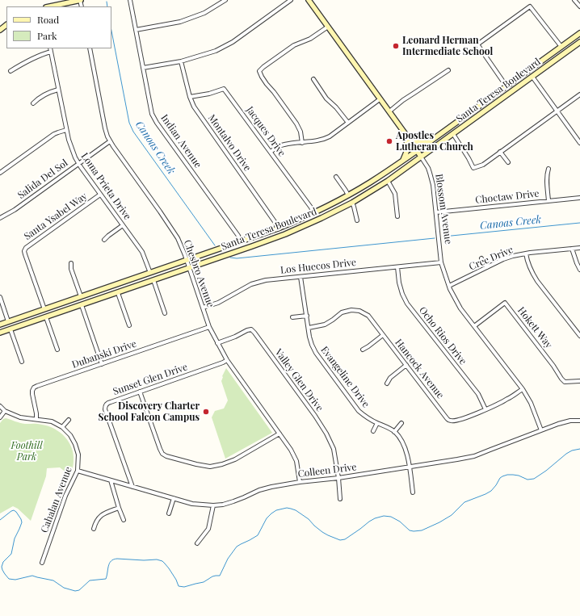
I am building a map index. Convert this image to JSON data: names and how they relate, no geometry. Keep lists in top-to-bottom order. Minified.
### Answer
{"streets":{"main road":["Santa Teresa Boulevard","Blossom Avenue"],"street":["Jacques Drive","Indian Avenue","Montalvo Drive","Salida Del Sol","Loma Prieta Drive","Choctaw Drive","Santa Ysabel Way","Cree Drive","Los Huecos Drive","Chesbro Avenue","Hokett Way","Ocho Rios Drive","Dubanski Drive","Hancock Avenue","Evangeline Drive","Sunset Glen Drive","Valley Glen Drive","Colleen Drive","Cahalan Avenue"]},"crossings":[["Santa Teresa Boulevard","Jacques Drive"],["Santa Teresa Boulevard","Indian Avenue"],["Santa Teresa Boulevard","Montalvo Drive"],["Santa Teresa Boulevard","Loma Prieta Drive"],["Santa Teresa Boulevard","Blossom Avenue"],["Santa Teresa Boulevard","Santa Ysabel Way"],["Santa Teresa Boulevard","Chesbro Avenue"],["Jacques Drive","Montalvo Drive"],["Salida Del Sol","Loma Prieta Drive"],["Salida Del Sol","Chesbro Avenue"],["Loma Prieta Drive","Santa Ysabel Way"],["Choctaw Drive","Blossom Avenue"],["Blossom Avenue","Cree Drive"],["Blossom Avenue","Los Huecos Drive"],["Blossom Avenue","Hokett Way"],["Blossom Avenue","Hancock Avenue"],["Blossom Avenue","Colleen Drive"],["Los Huecos Drive","Chesbro Avenue"],["Los Huecos Drive","Ocho Rios Drive"],["Los Huecos Drive","Evangeline Drive"],["Chesbro Avenue","Dubanski Drive"],["Chesbro Avenue","Sunset Glen Drive"],["Chesbro Avenue","Valley Glen Drive"],["Chesbro Avenue","Colleen Drive"],["Ocho Rios Drive","Hancock Avenue"],["Dubanski Drive","Cahalan Avenue"],["Hancock Avenue","Evangeline Drive"],["Evangeline Drive","Colleen Drive"],["Sunset Glen Drive","Colleen Drive"],["Valley Glen Drive","Colleen Drive"],["Colleen Drive","Cahalan Avenue"]],"water":["Canoas Creek"],"parks":["Foothill Park"],"places":["Leonard Herman Intermediate School","Apostles Lutheran Church","Discovery Charter School Falcon Campus"],"legend":["Road","Park"]}
